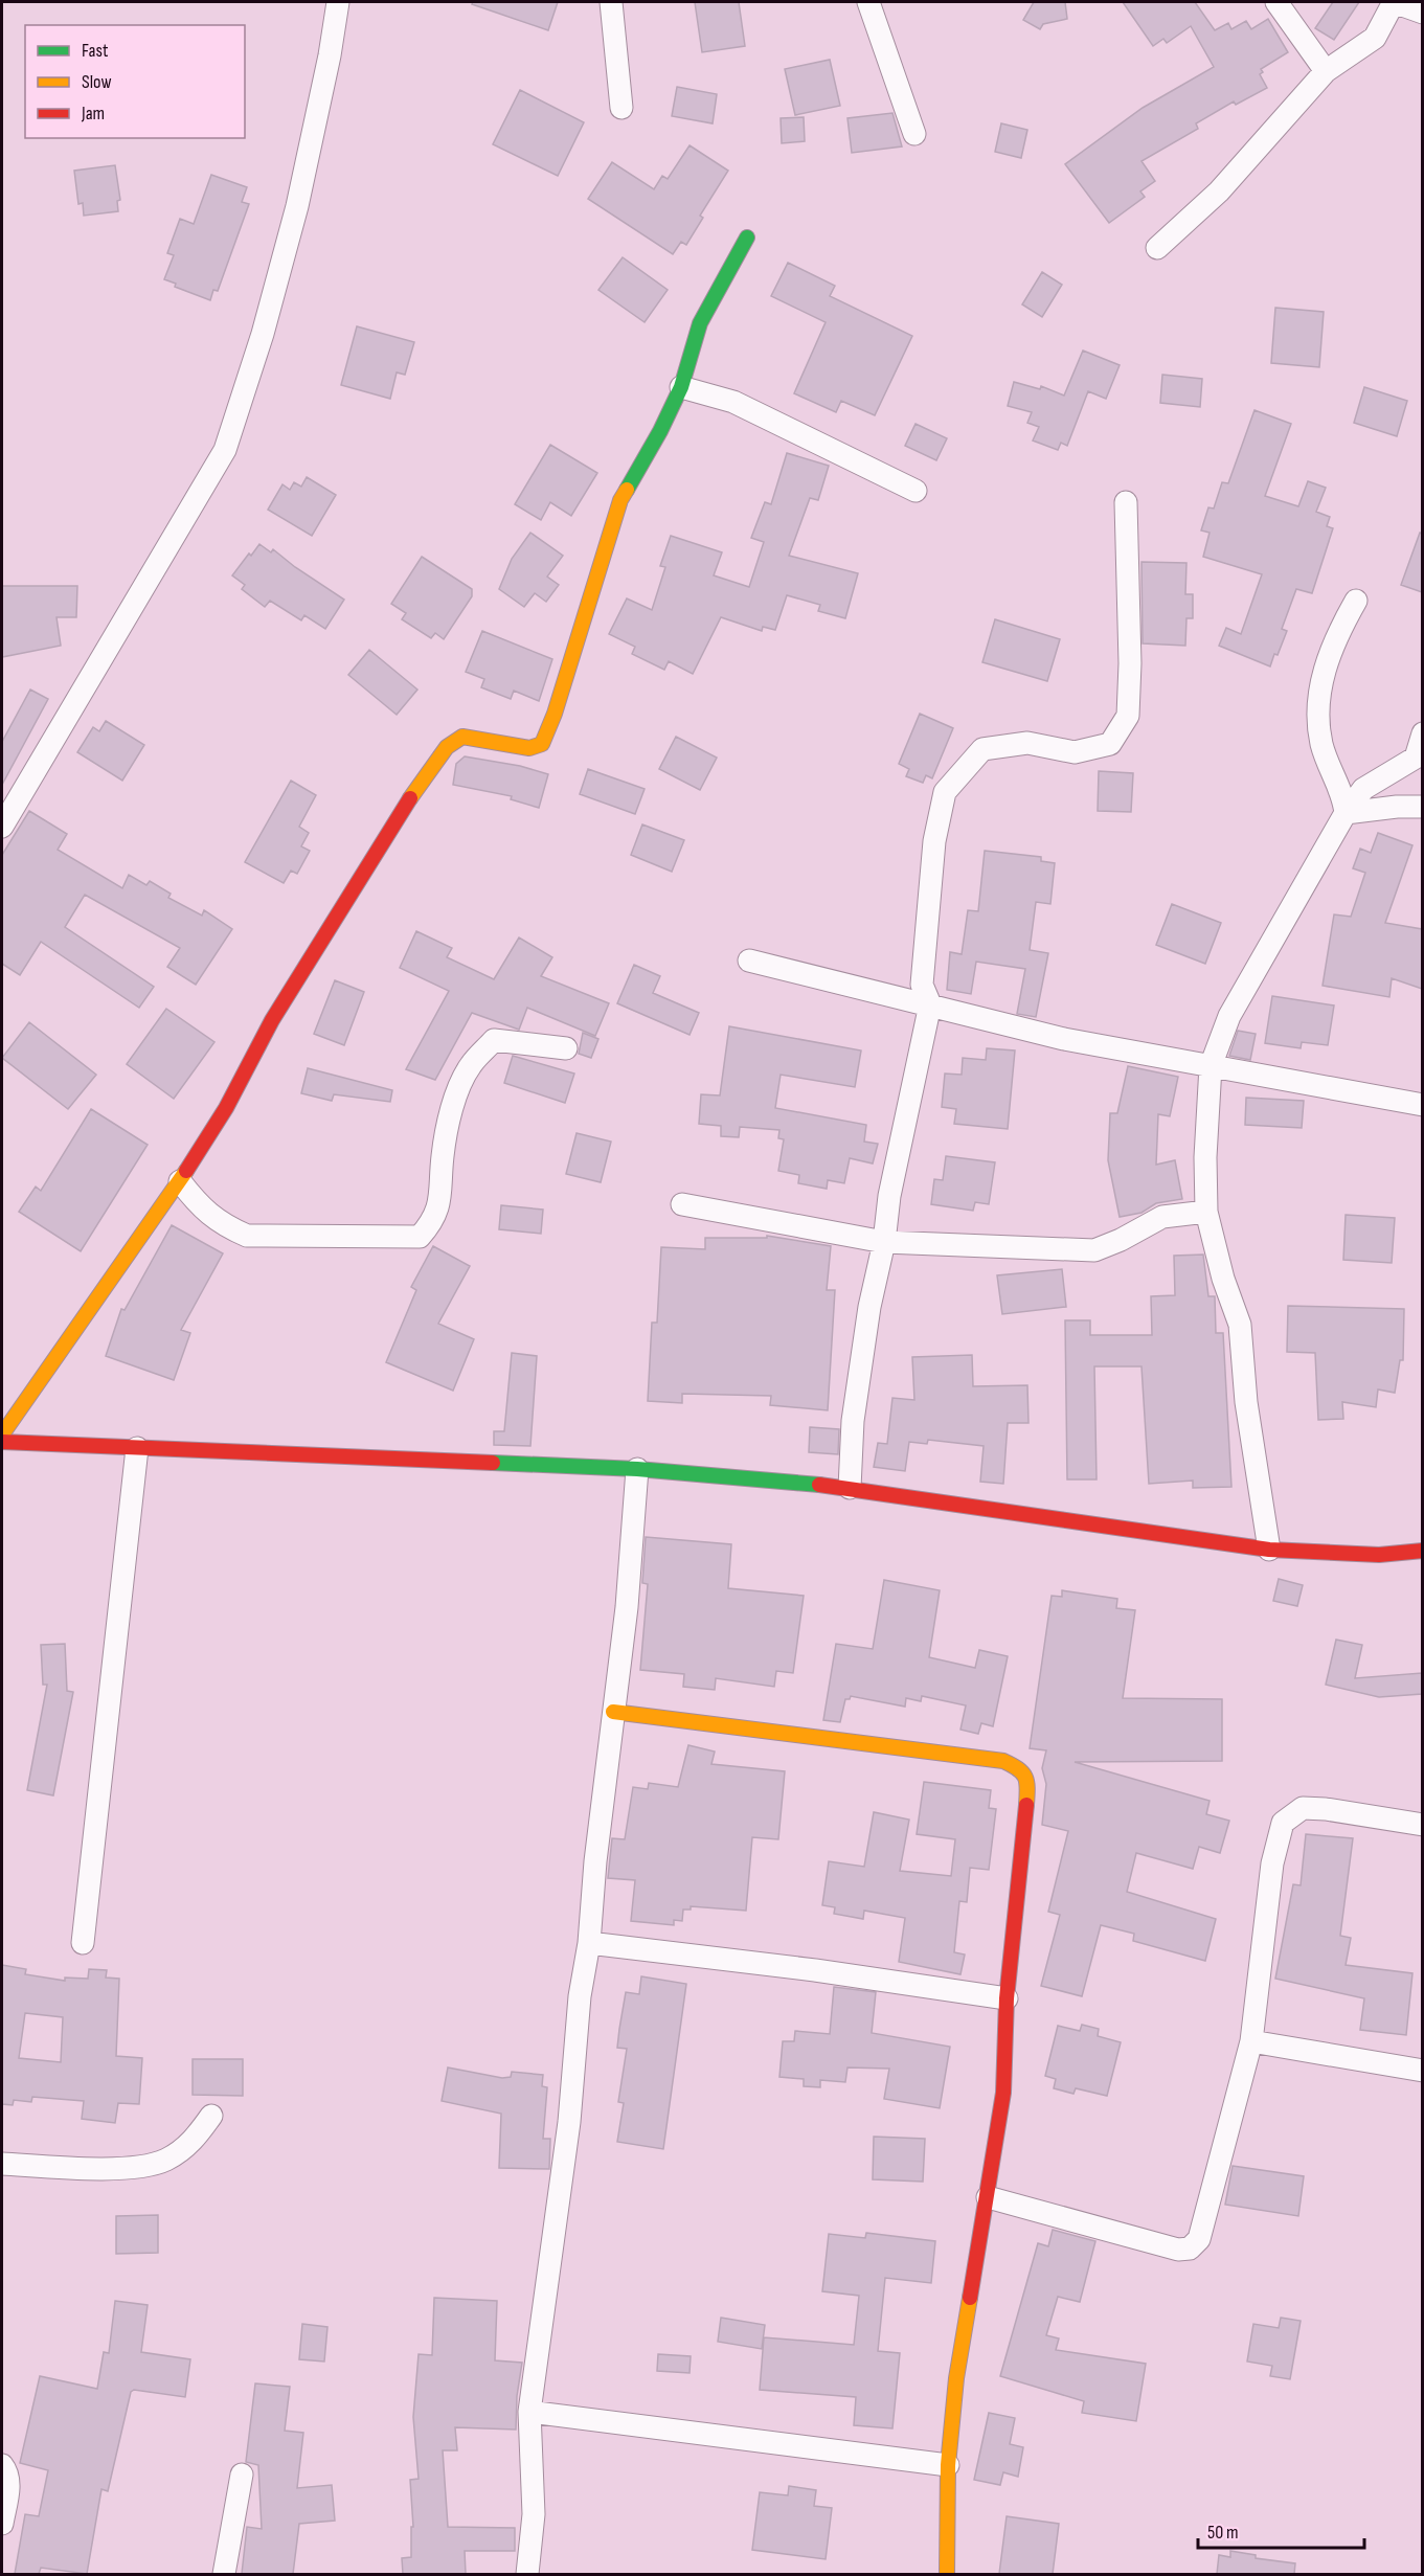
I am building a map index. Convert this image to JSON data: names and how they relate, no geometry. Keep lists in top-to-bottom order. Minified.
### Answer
{"legend":["Fast","Slow","Jam"],"scale_bar":"50 m"}
